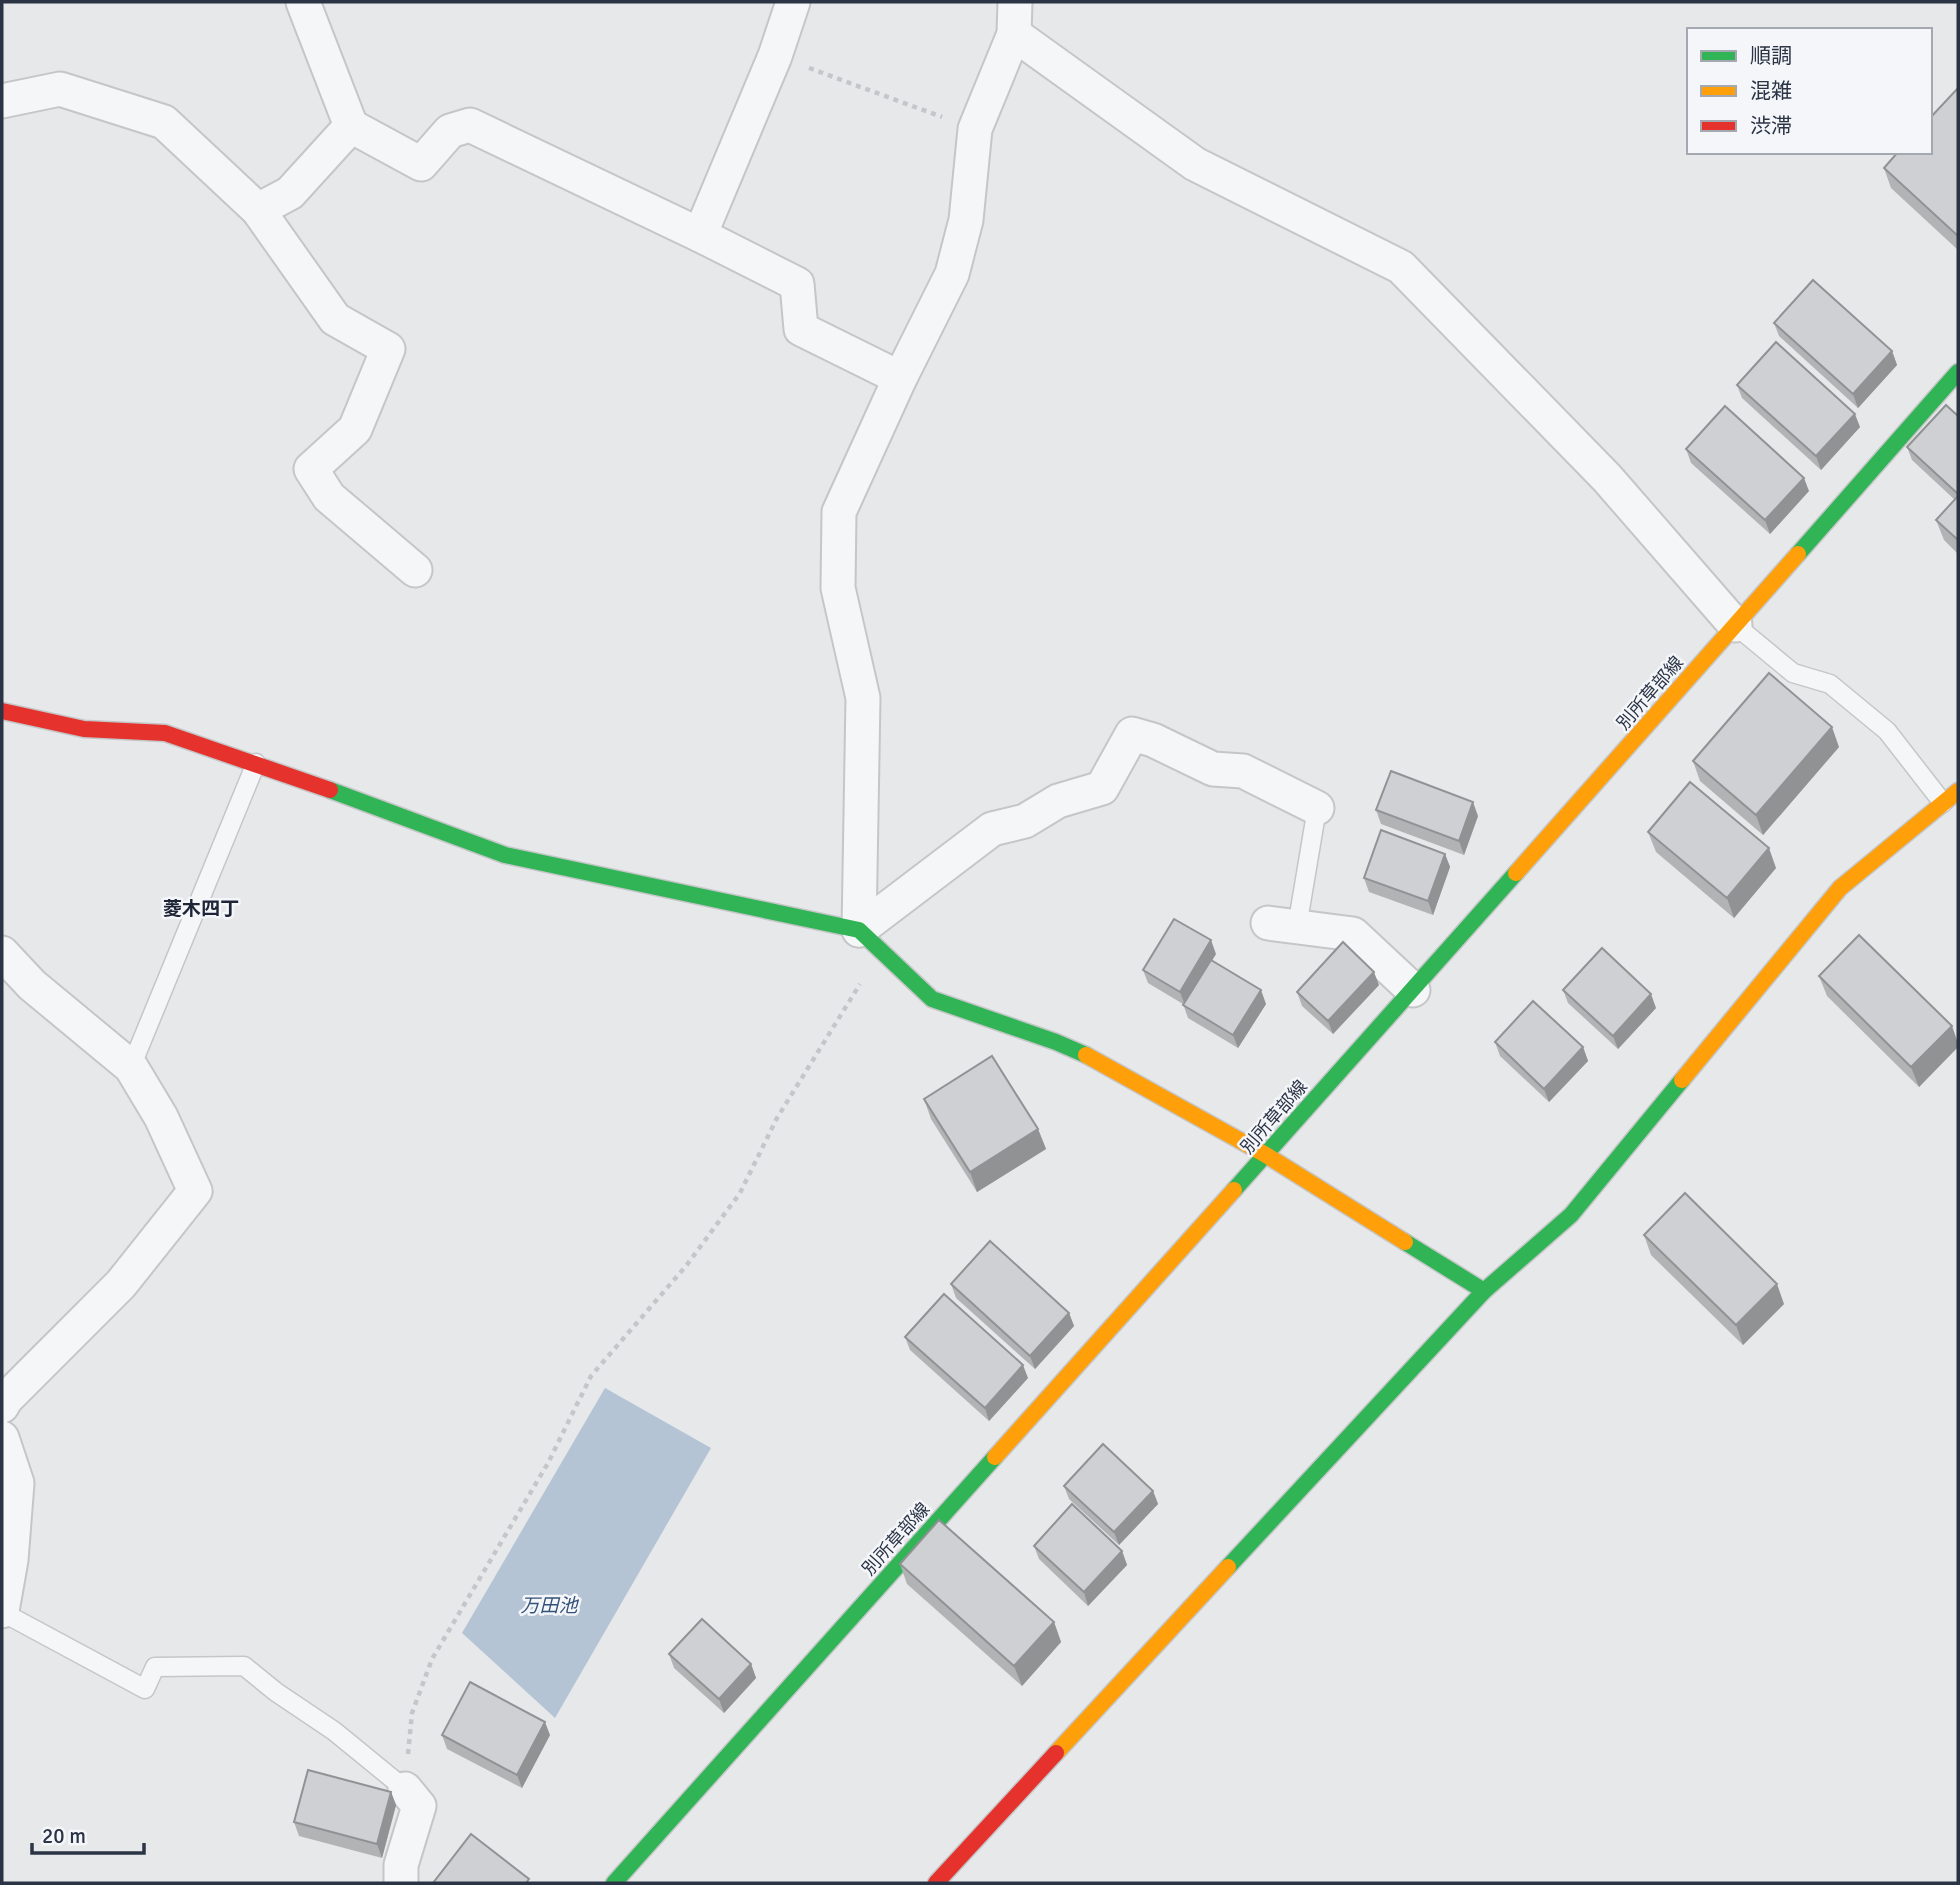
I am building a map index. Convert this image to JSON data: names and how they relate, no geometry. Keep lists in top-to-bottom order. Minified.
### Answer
{"streets":{"street":["別所草部線"]},"districts":["菱木四丁"],"water":["万田池"],"legend":["順調","混雑","渋滞"],"scale_bar":"20 m"}
